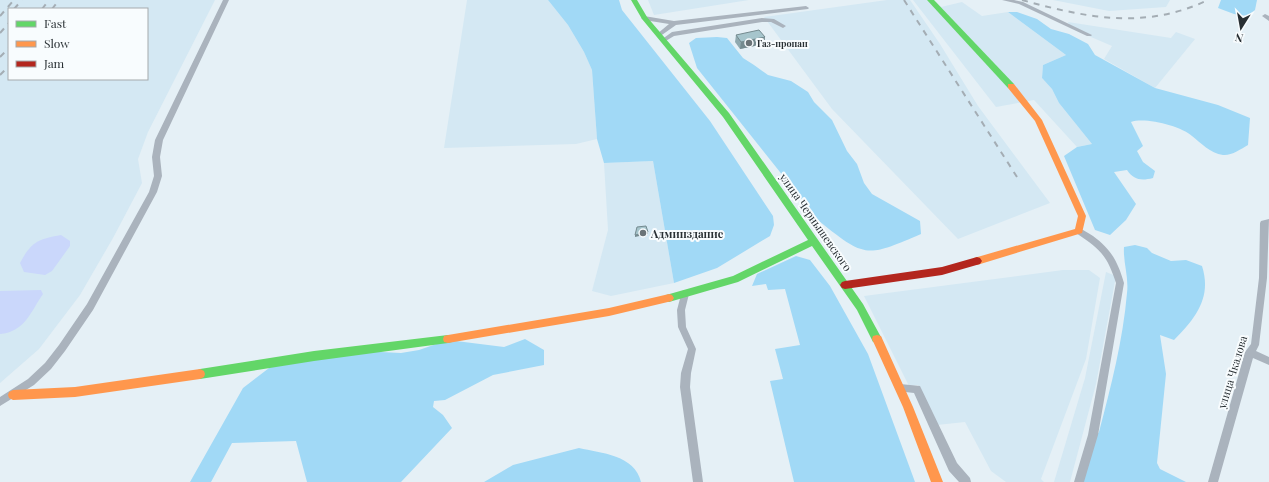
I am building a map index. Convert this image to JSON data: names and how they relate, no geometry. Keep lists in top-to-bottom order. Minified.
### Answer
{"streets":{"street":["улица Чернышевского","улица Чкалова"]},"places":["Газ-пропан","Админздание"],"legend":["Fast","Slow","Jam"],"north":"bottom"}
